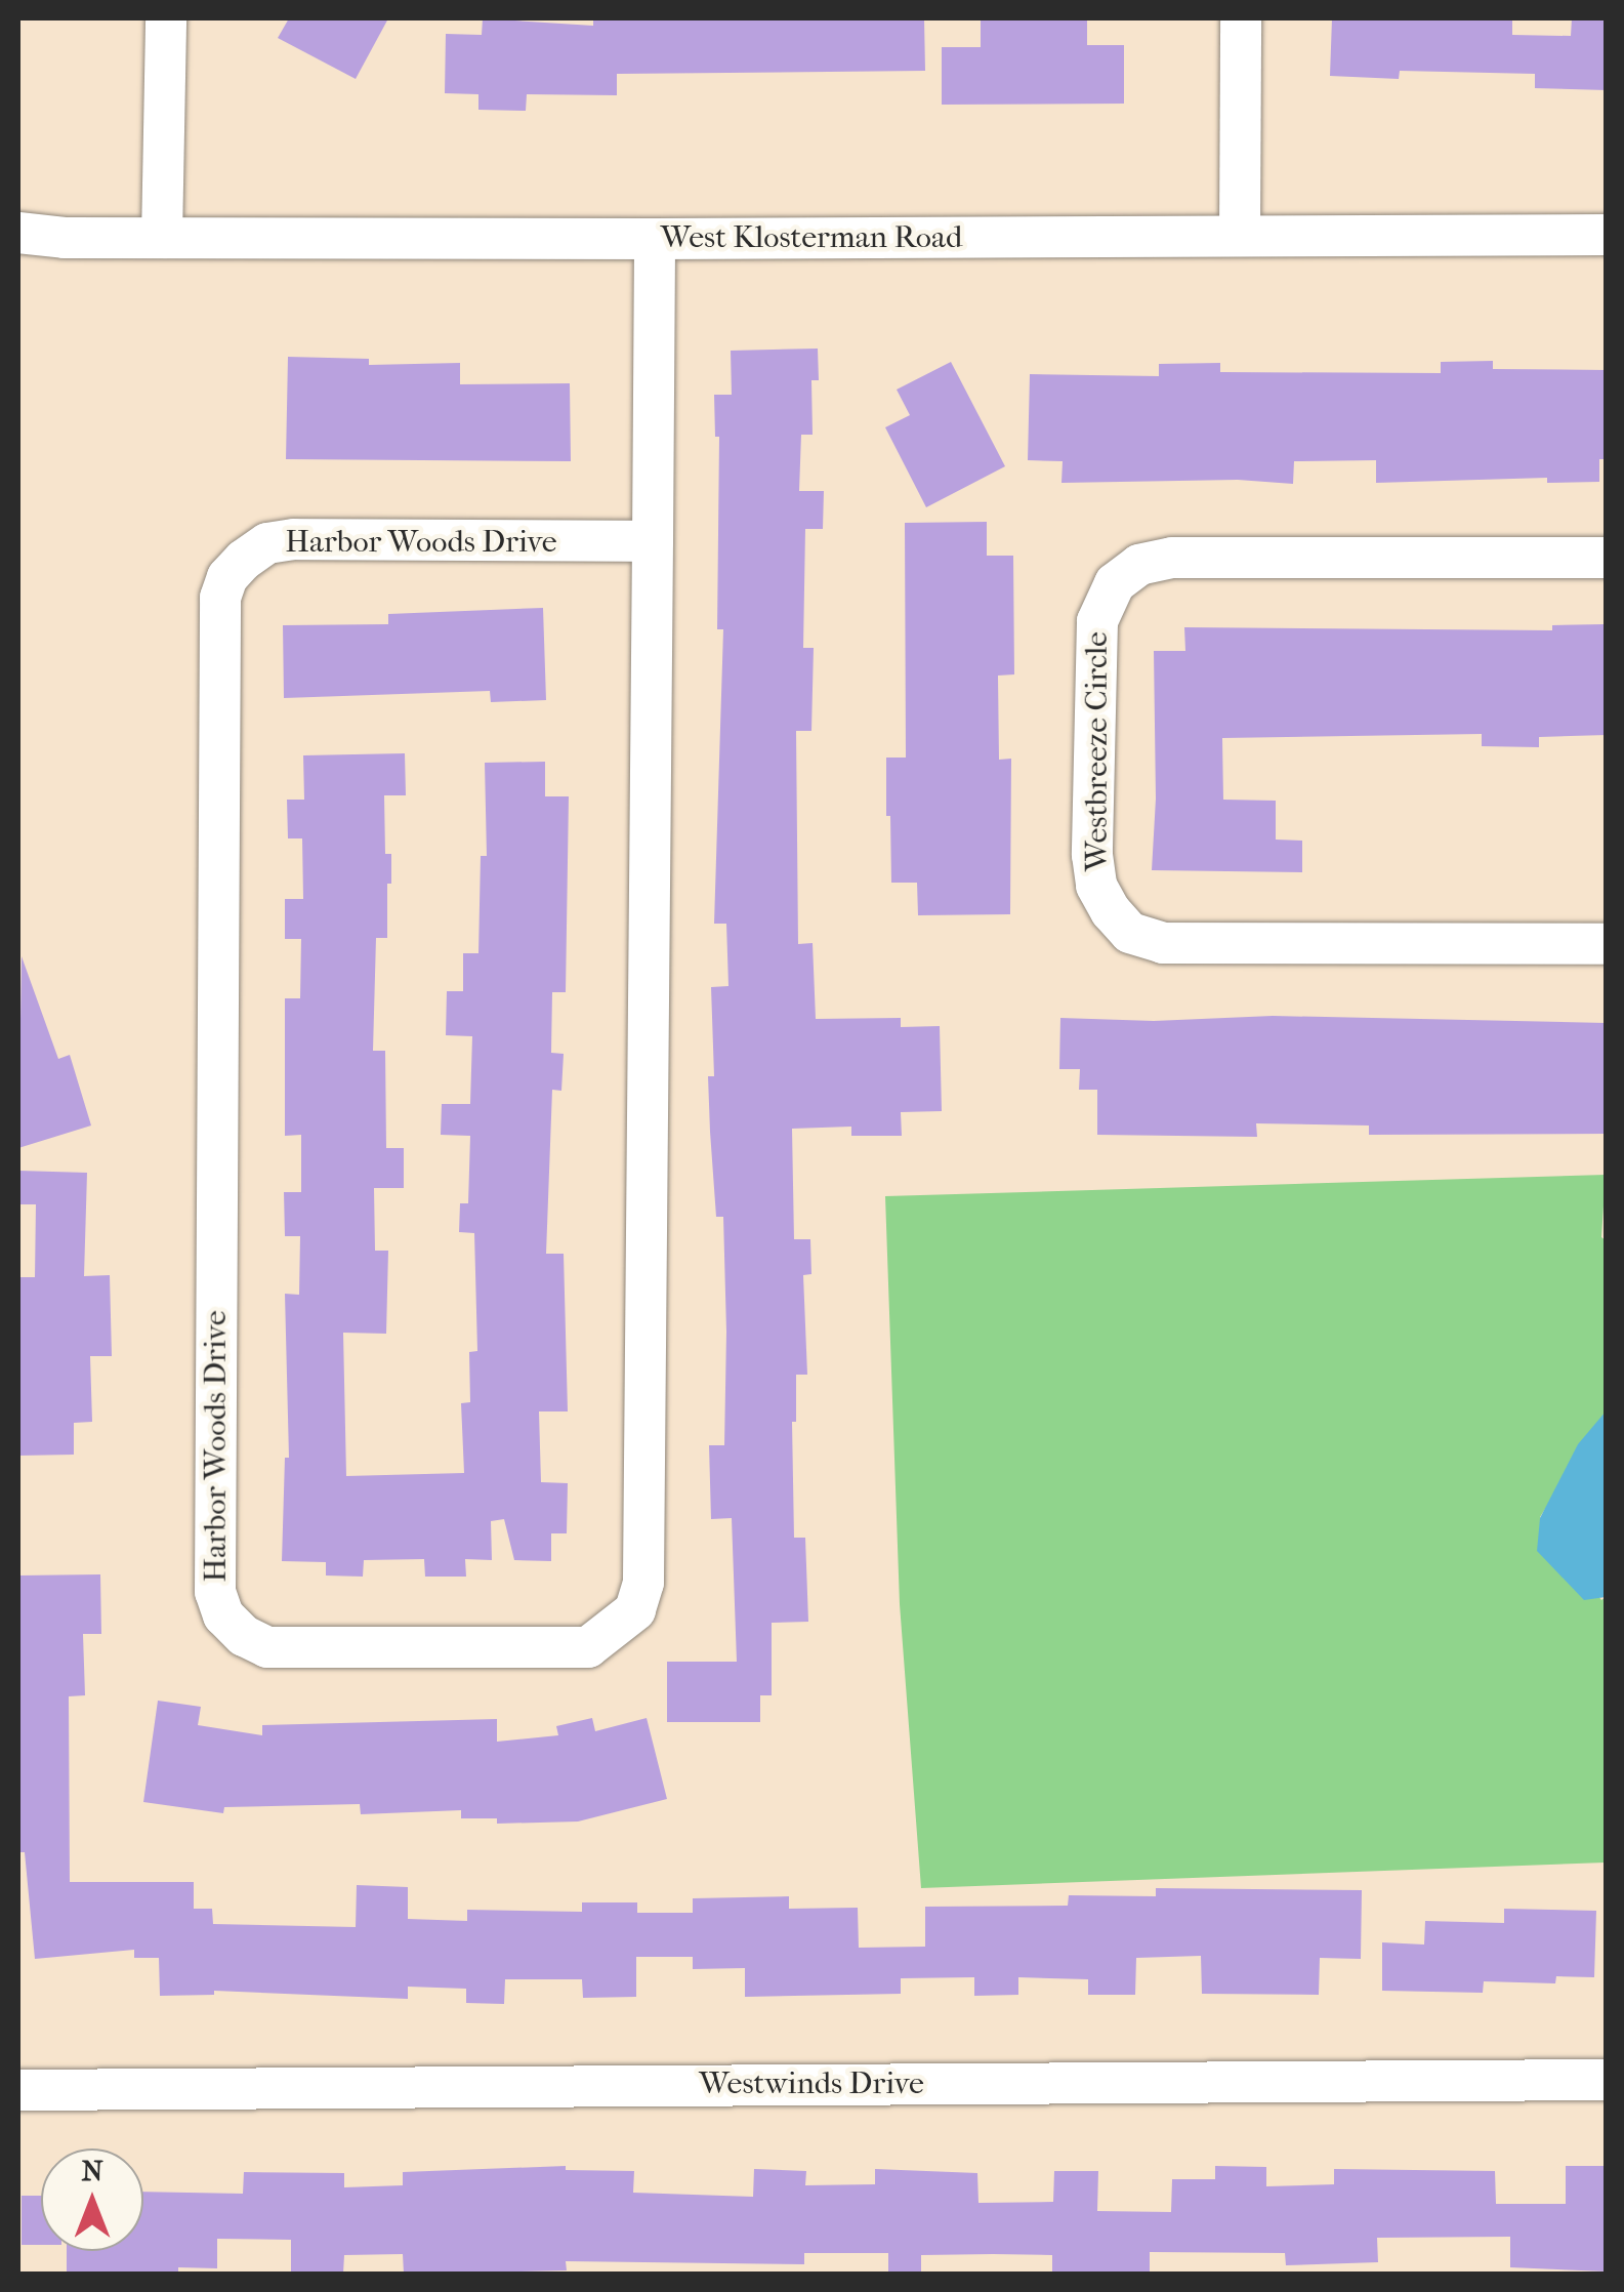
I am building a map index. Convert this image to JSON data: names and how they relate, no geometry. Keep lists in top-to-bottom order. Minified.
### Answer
{"streets":{"street":["West Klosterman Road","Harbor Woods Drive","Westbreeze Circle","Westwinds Drive"]},"crossings":[["West Klosterman Road","Harbor Woods Drive"]],"north":"top"}
